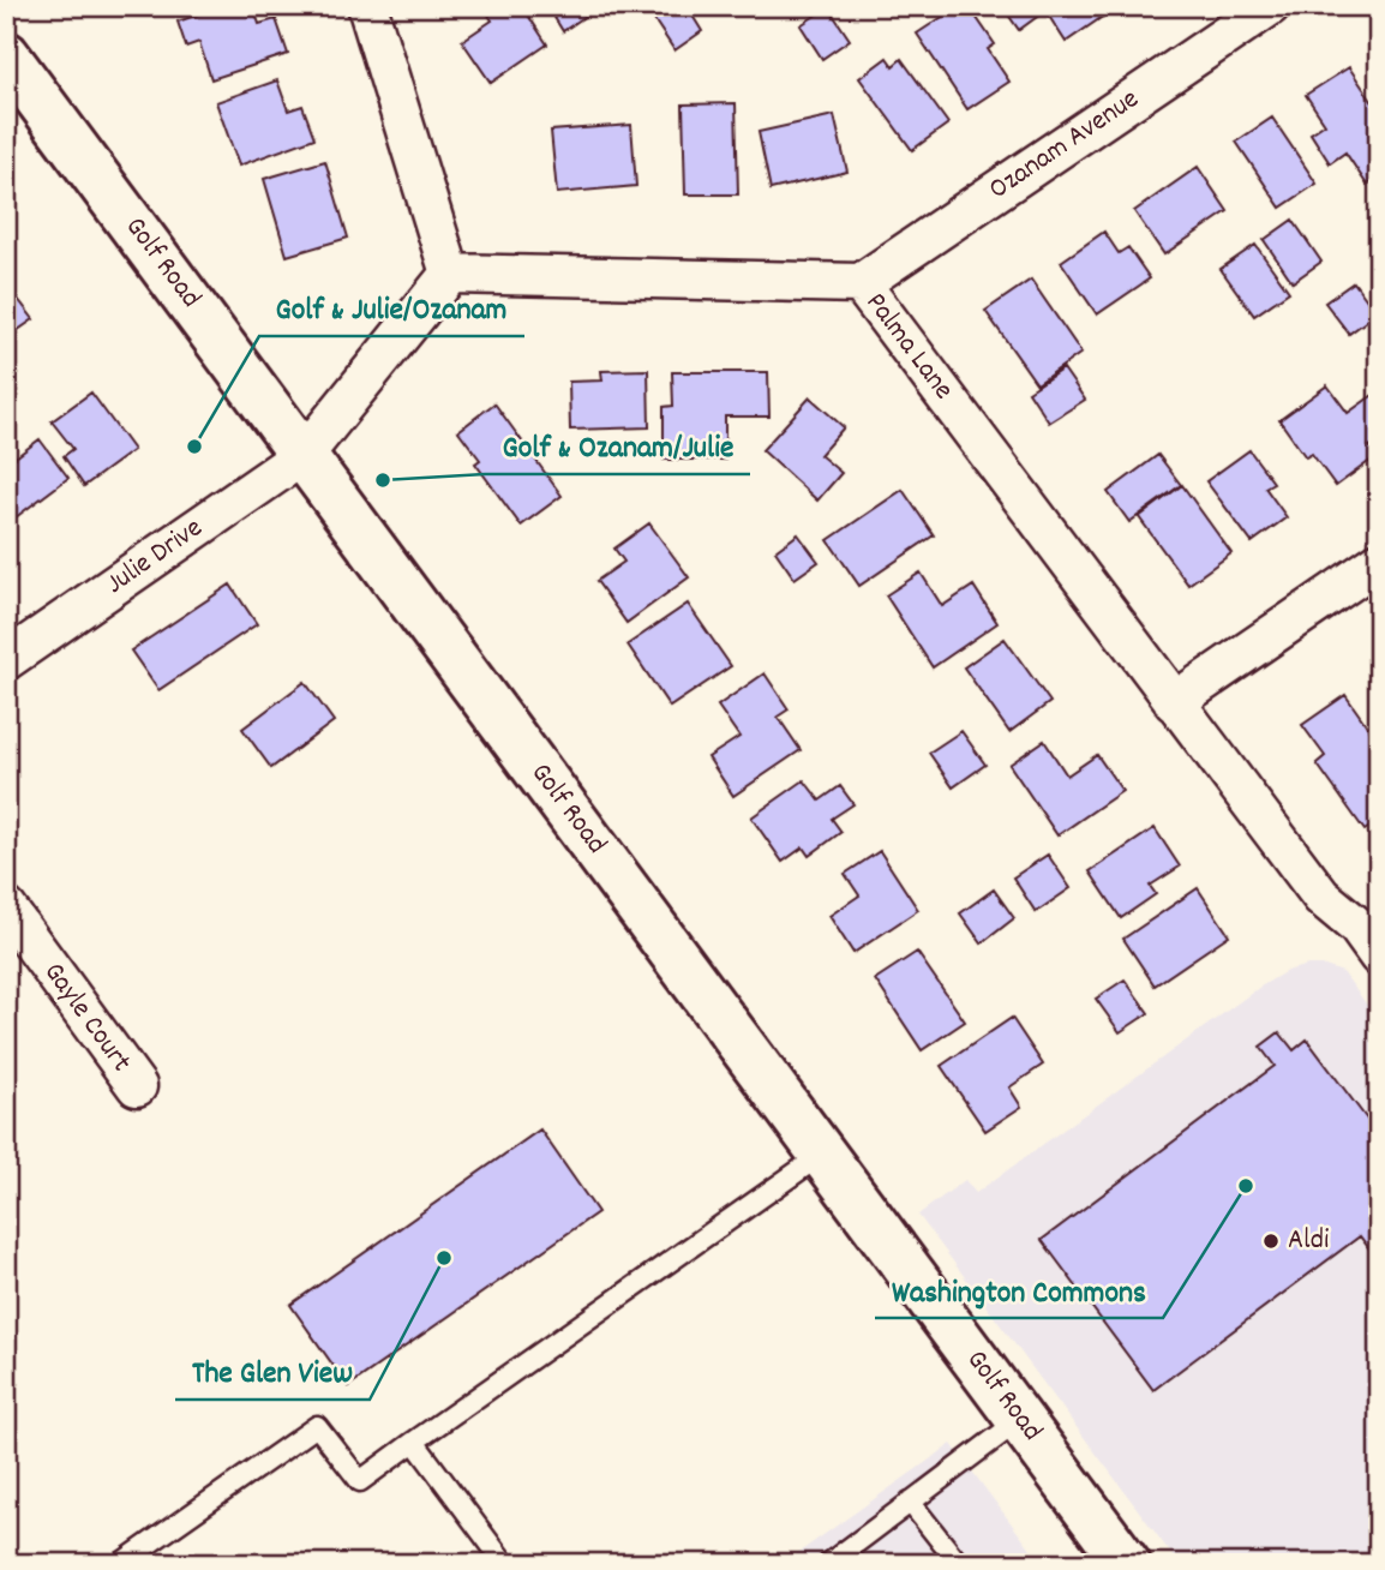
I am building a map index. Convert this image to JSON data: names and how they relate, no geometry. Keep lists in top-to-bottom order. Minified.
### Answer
{"streets":{"main road":["Golf Road"],"street":["Ozanam Avenue","Palma Lane","Julie Drive","Gayle Court"]},"crossings":[["Ozanam Avenue","Palma Lane"],["Golf Road","Julie Drive"]],"places":["Golf & Julie/Ozanam","Golf & Ozanam/Julie","Washington Commons","Aldi","The Glen View"]}
